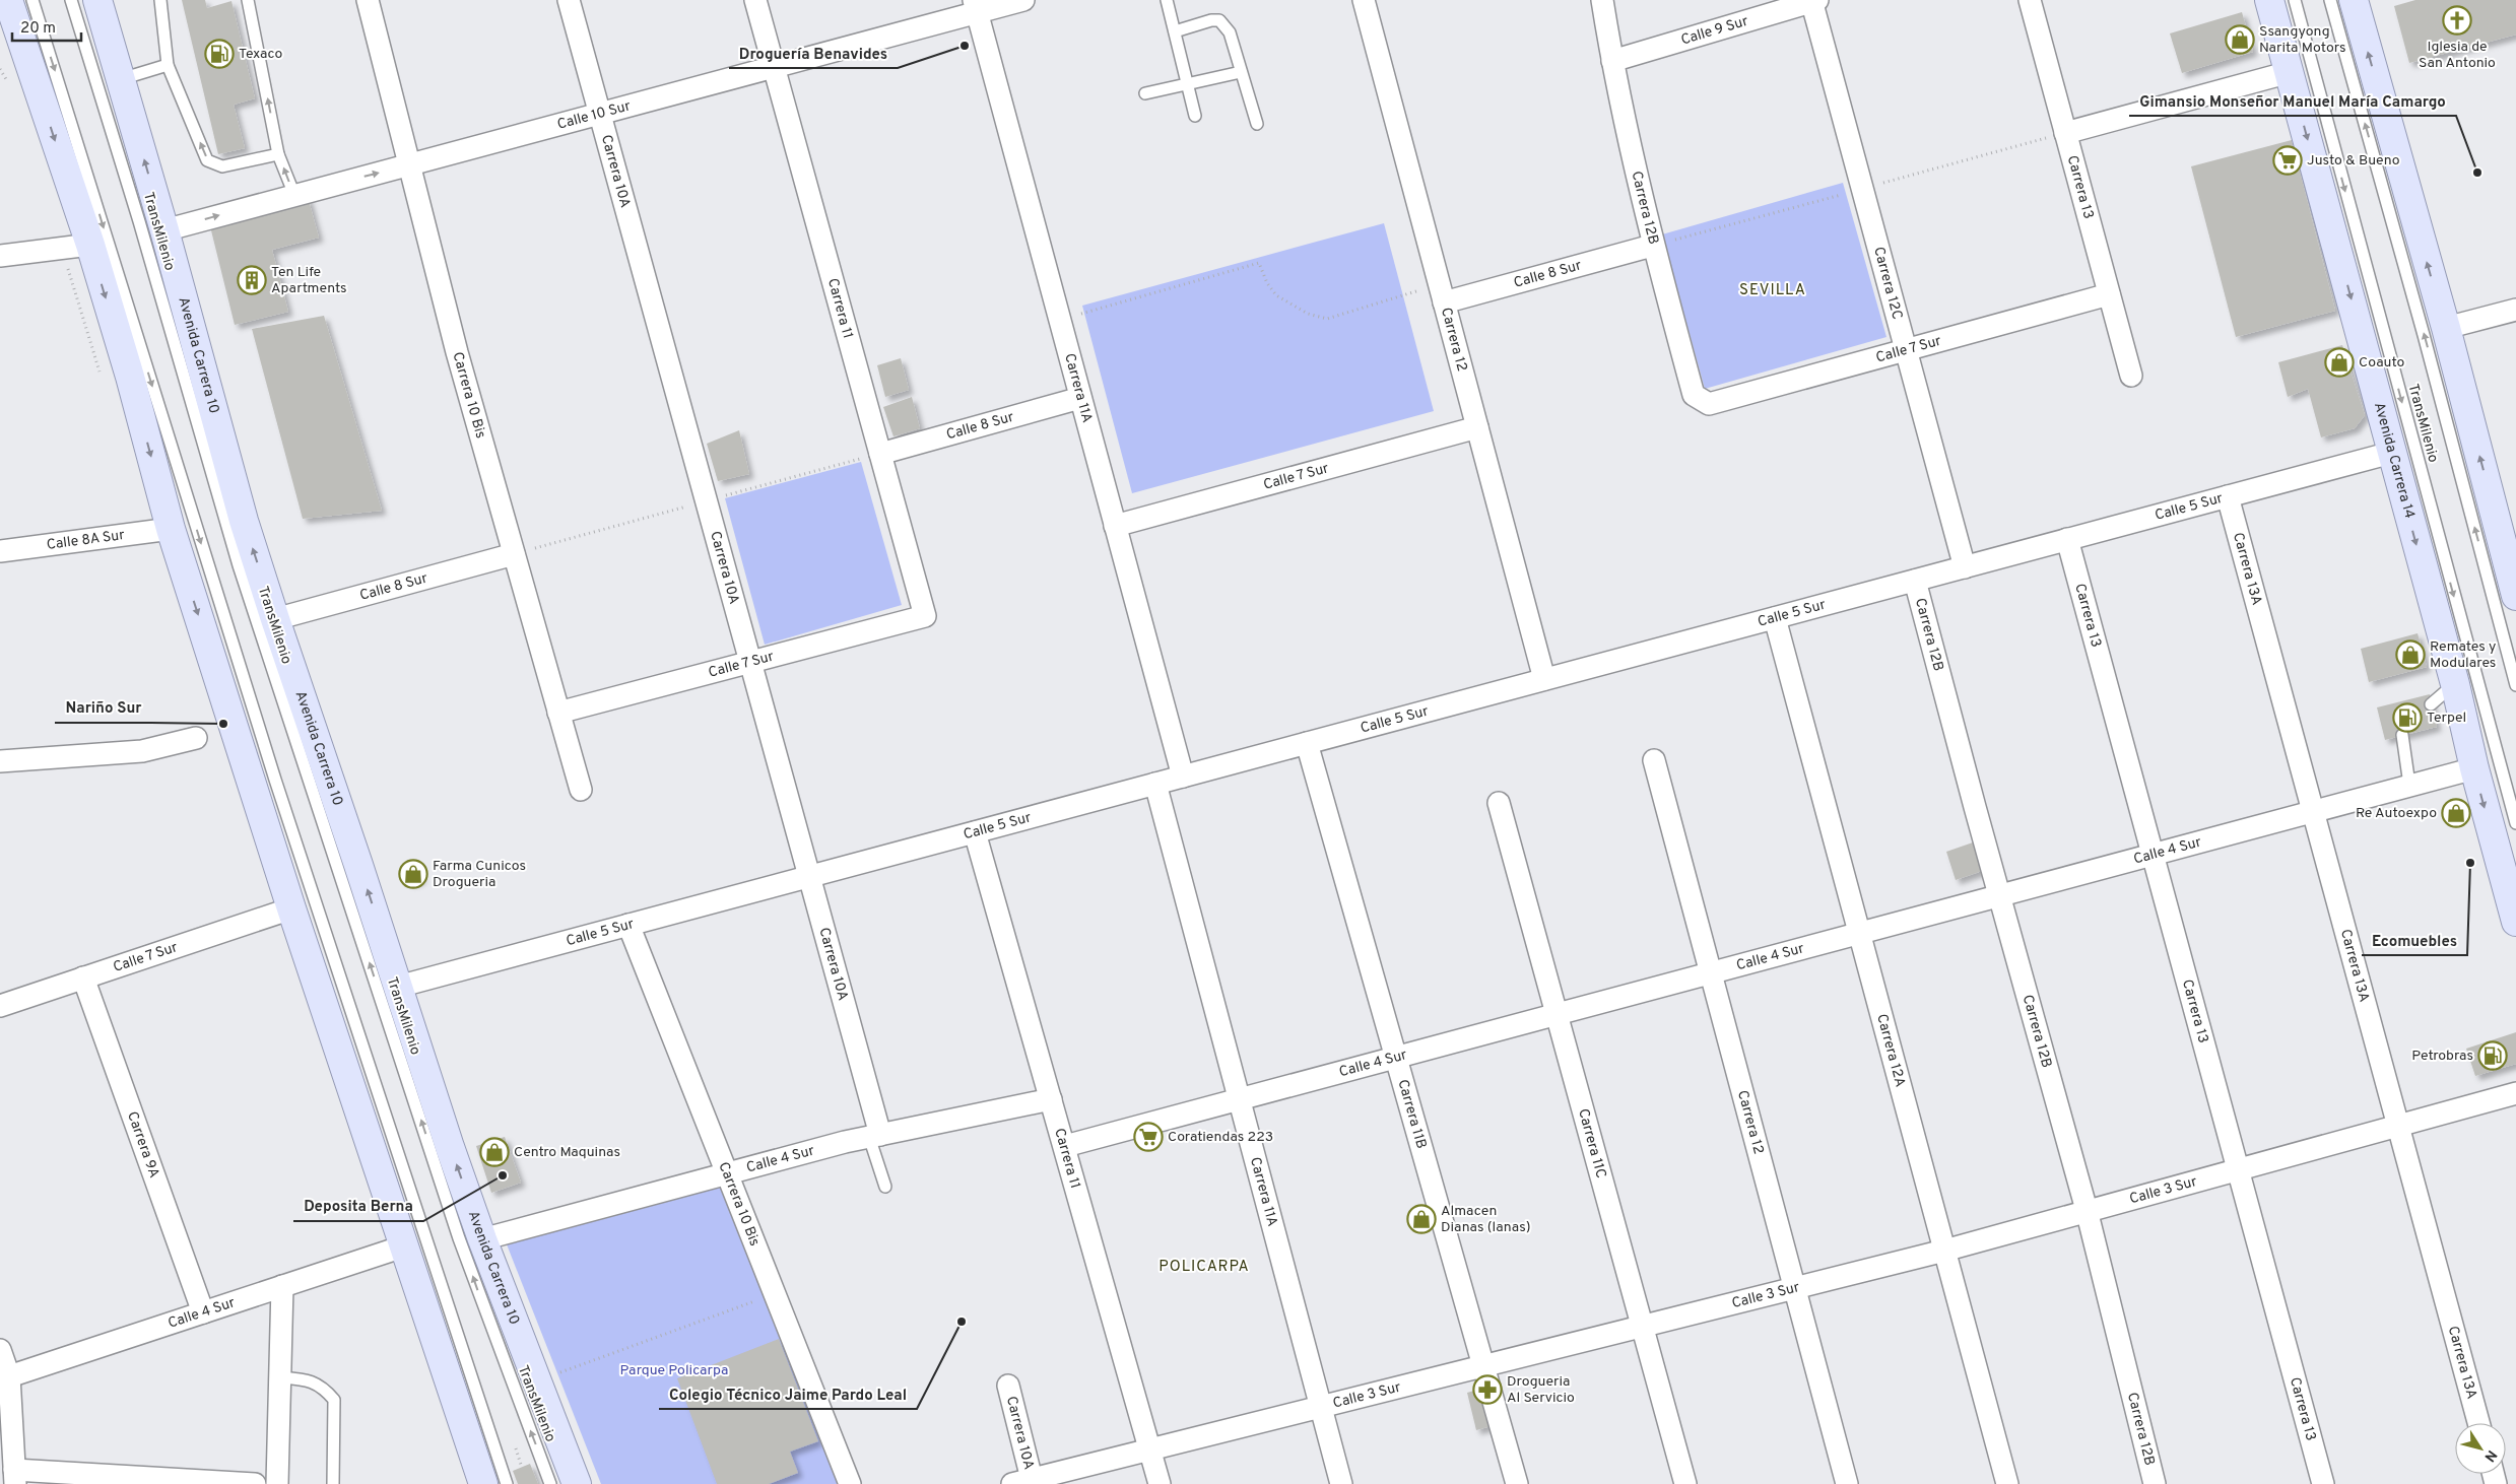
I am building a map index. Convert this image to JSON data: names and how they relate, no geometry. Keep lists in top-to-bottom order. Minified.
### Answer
{"streets":{"main road":["Avenida Carrera 10","Avenida Carrera 14"],"street":["Calle 9 Sur","Calle 10 Sur","Carrera 10A","Carrera 13","Carrera 12B","Calle 8 Sur","Carrera 12C","Carrera 11","Carrera 12","Calle 7 Sur","Carrera 11A","Carrera 10 Bis","Calle 5 Sur","Calle 8A Sur","Carrera 13A","Calle 4 Sur","Carrera 12A","Carrera 11B","Carrera 11C","Carrera 9A","Calle 3 Sur"],"lane":["TransMilenio"]},"crossings":[["Calle 9 Sur","Carrera 12B"],["Calle 9 Sur","Carrera 12C"],["Calle 10 Sur","Carrera 10A"],["Calle 10 Sur","Carrera 11"],["Calle 10 Sur","Avenida Carrera 10"],["Calle 10 Sur","Carrera 11A"],["Calle 10 Sur","Carrera 10 Bis"],["Carrera 10A","Calle 7 Sur"],["Carrera 10A","Calle 5 Sur"],["Carrera 10A","Calle 4 Sur"],["Carrera 10A","Calle 3 Sur"],["Carrera 13","Calle 7 Sur"],["Carrera 13","Calle 5 Sur"],["Carrera 13","Calle 4 Sur"],["Carrera 13","Calle 3 Sur"],["Carrera 12B","Calle 8 Sur"],["Carrera 12B","Calle 7 Sur"],["Carrera 12B","Calle 5 Sur"],["Carrera 12B","Calle 4 Sur"],["Carrera 12B","Calle 3 Sur"],["Calle 8 Sur","Carrera 11"],["Calle 8 Sur","Carrera 12"],["Calle 8 Sur","Avenida Carrera 10"],["Calle 8 Sur","Carrera 11A"],["Calle 8 Sur","Carrera 10 Bis"],["Carrera 12C","Calle 7 Sur"],["Carrera 12C","Calle 5 Sur"],["Carrera 11","Calle 7 Sur"],["Carrera 11","Calle 5 Sur"],["Carrera 11","Calle 4 Sur"],["Carrera 11","Calle 3 Sur"],["Carrera 12","Calle 7 Sur"],["Carrera 12","Calle 5 Sur"],["Carrera 12","Calle 4 Sur"],["Carrera 12","Calle 3 Sur"],["Calle 7 Sur","Carrera 11A"],["Calle 7 Sur","Carrera 10 Bis"],["Calle 7 Sur","Carrera 9A"],["Avenida Carrera 10","Calle 5 Sur"],["Avenida Carrera 10","Calle 4 Sur"],["Carrera 11A","Calle 5 Sur"],["Carrera 11A","Calle 4 Sur"],["Carrera 11A","Calle 3 Sur"],["Carrera 10 Bis","Calle 5 Sur"],["Carrera 10 Bis","Calle 4 Sur"],["Avenida Carrera 14","Calle 5 Sur"],["Avenida Carrera 14","Calle 4 Sur"],["Calle 5 Sur","Carrera 13A"],["Calle 5 Sur","Carrera 12A"],["Calle 5 Sur","Carrera 11B"],["Carrera 13A","Calle 4 Sur"],["Carrera 13A","Calle 3 Sur"],["Calle 4 Sur","Carrera 12A"],["Calle 4 Sur","Carrera 11B"],["Calle 4 Sur","Carrera 11C"],["Calle 4 Sur","Carrera 9A"],["Carrera 12A","Calle 3 Sur"],["Carrera 11B","Calle 3 Sur"],["Carrera 11C","Calle 3 Sur"]],"districts":["SEVILLA","POLICARPA"],"parks":["Parque Policarpa"],"places":{"church":["Iglesia de San Antonio"],"shop":["Ssangyong Narita Motors","Coauto","Remates y Modulares","Re Autoexpo","Farma Cunicos Drogueria","Centro Maquinas","Almacen Dianas (lanas)"],"other":["Droguería Benavides","Gimansio Monseñor Manuel María Camargo","Nariño Sur","Ecomuebles","Deposita Berna","Colegio Técnico Jaime Pardo Leal"],"fuel station":["Texaco","Terpel","Petrobras"],"supermarket":["Justo & Bueno","Coratiendas 223"],"building":["Ten Life Apartments"],"pharmacy":["Drogueria Al Servicio"]},"scale_bar":"20 m","north":"bottom right"}
